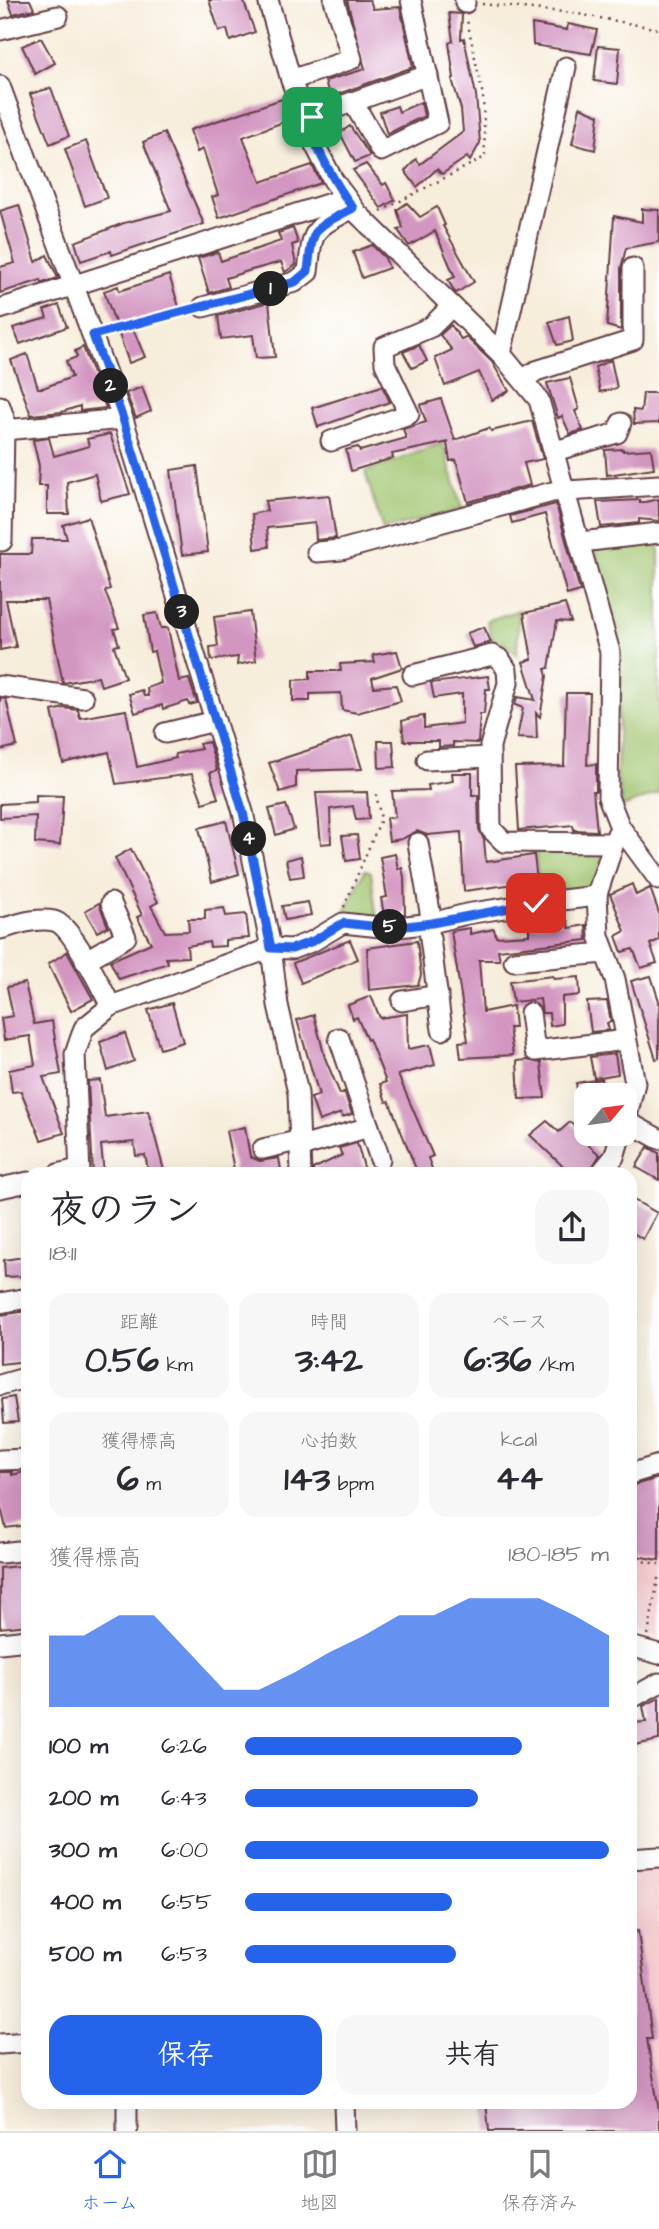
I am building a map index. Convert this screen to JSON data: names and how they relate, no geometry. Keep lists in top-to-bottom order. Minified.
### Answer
{"north":"top right","page":{"pins":["1","2","3","4","5"],"heading":["夜のラン","18:11"],"stats":[["距離","0.56 km"],["時間","3:42"],["ペース","6:36 /km"],["獲得標高","6 m"],["心拍数","143 bpm"],["kcal","44"]],"chart":["獲得標高","180–185 m"],"list":[{"name":"100 m","note":"6:26"},{"name":"200 m","note":"6:43"},{"name":"300 m","note":"6:00"},{"name":"400 m","note":"6:55"},{"name":"500 m","note":"6:53"}],"buttons":["保存","共有"],"tabs":["ホーム","地図","保存済み"]}}
